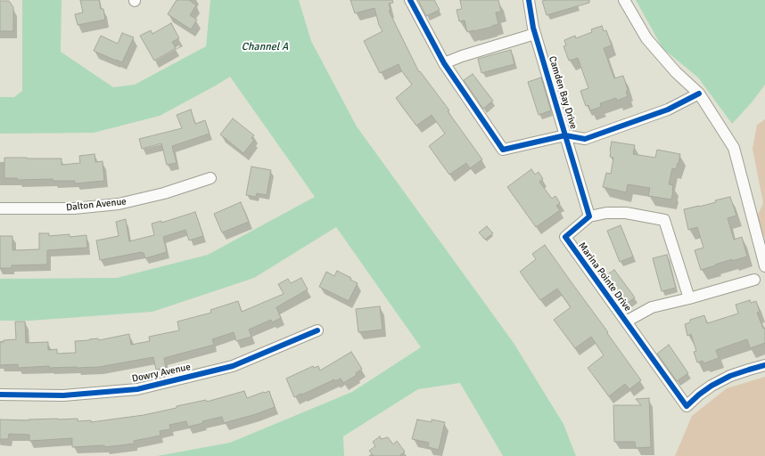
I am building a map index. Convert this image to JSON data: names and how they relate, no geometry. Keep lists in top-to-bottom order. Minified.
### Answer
{"streets":{"street":["Camden Bay Drive","Dalton Avenue","Marina Pointe Drive","Dowry Avenue"]},"water":["Channel A"]}
